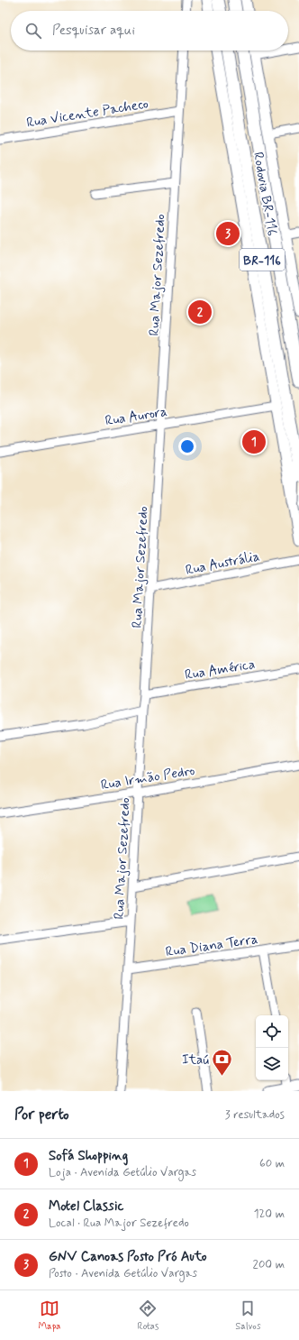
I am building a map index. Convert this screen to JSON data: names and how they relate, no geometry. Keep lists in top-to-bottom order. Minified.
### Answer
{"streets":{"highway":["Rodovia BR-116","BR-116"],"street":["Rua Vicente Pacheco","Rua Major Sezefredo","Rua Aurora","Rua Austrália","Rua América","Rua Irmão Pedro","Rua Diana Terra"]},"crossings":[["Rua Vicente Pacheco","Rua Major Sezefredo"],["Rodovia BR-116","BR-116"],["Rua Major Sezefredo","Rua Aurora"],["Rua Major Sezefredo","Rua Austrália"],["Rua Major Sezefredo","Rua América"],["Rua Major Sezefredo","Rua Irmão Pedro"],["Rua Major Sezefredo","Rua Diana Terra"]],"places":{"bank":["Itaú"]},"page":{"search":"Pesquisar aqui","pins":["3","2","1"],"heading":["Por perto","3 resultados"],"list":[{"mark":"1","name":"Sofá Shopping","note":"Loja · Avenida Getúlio Vargas","value":"60 m"},{"mark":"2","name":"Motel Classic","note":"Local · Rua Major Sezefredo","value":"120 m"},{"mark":"3","name":"GNV Canoas Posto Pró Auto","note":"Posto · Avenida Getúlio Vargas","value":"200 m"}],"nav":["Mapa","Rotas","Salvos"]}}
